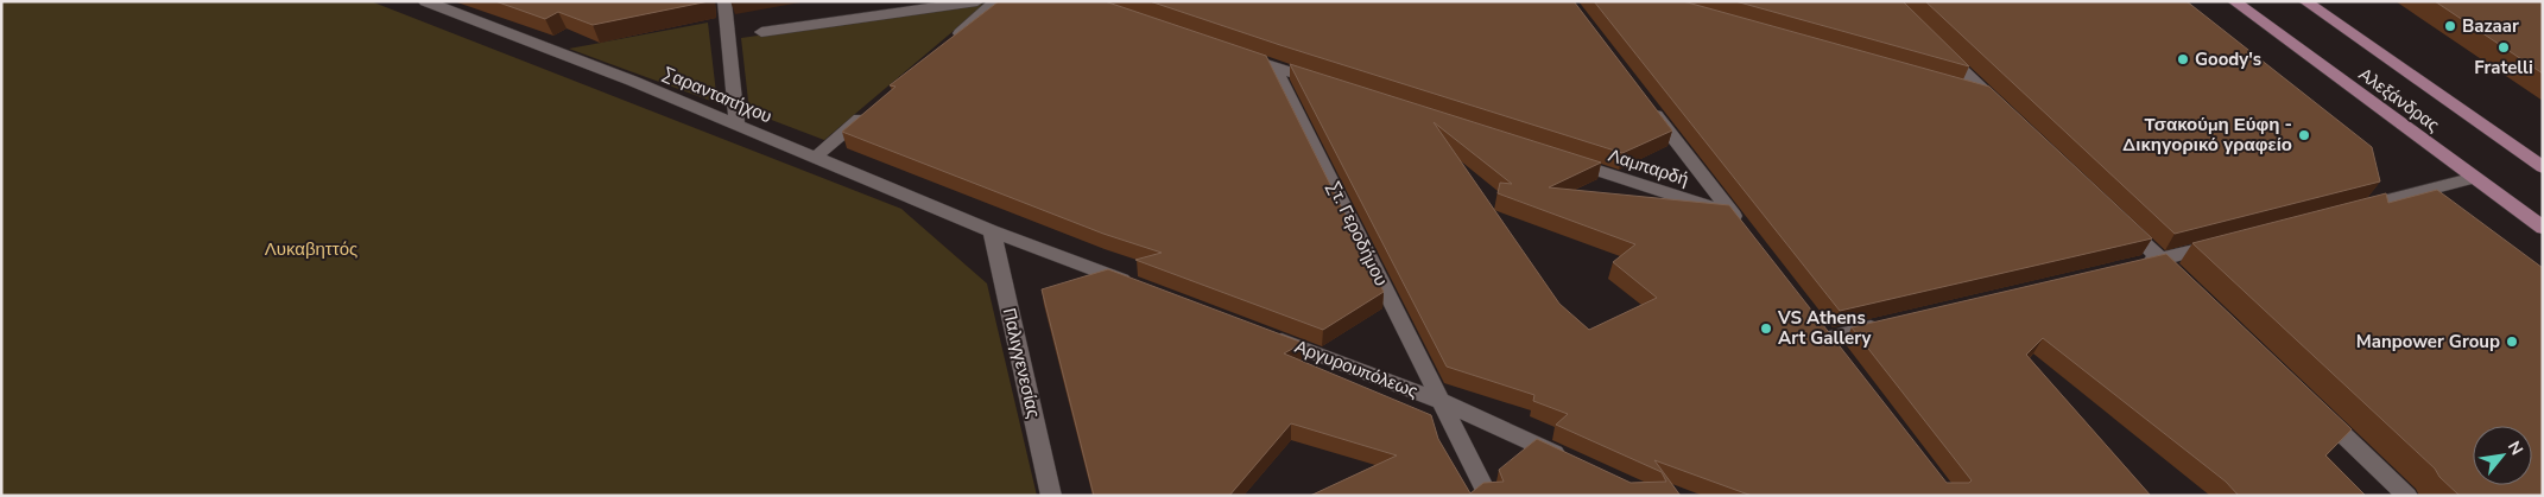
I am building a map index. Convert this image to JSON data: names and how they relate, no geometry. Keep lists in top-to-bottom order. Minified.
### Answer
{"streets":{"main road":["Αλεξάνδρας"],"street":["Σαρανταπήχου","Λαμπαρδή","Στ. Γεροδήμου","Παλιγγενεσίας","Αργυρουπόλεως"]},"crossings":[["Σαρανταπήχου","Παλιγγενεσίας"],["Στ. Γεροδήμου","Αργυρουπόλεως"]],"parks":["Λυκαβηττός"],"places":["Bazaar","Fratelli","Goody's","Τσακούμη Εύφη - Δικηγορικό γραφείο","VS Athens Art Gallery","Manpower Group"],"north":"top right"}
